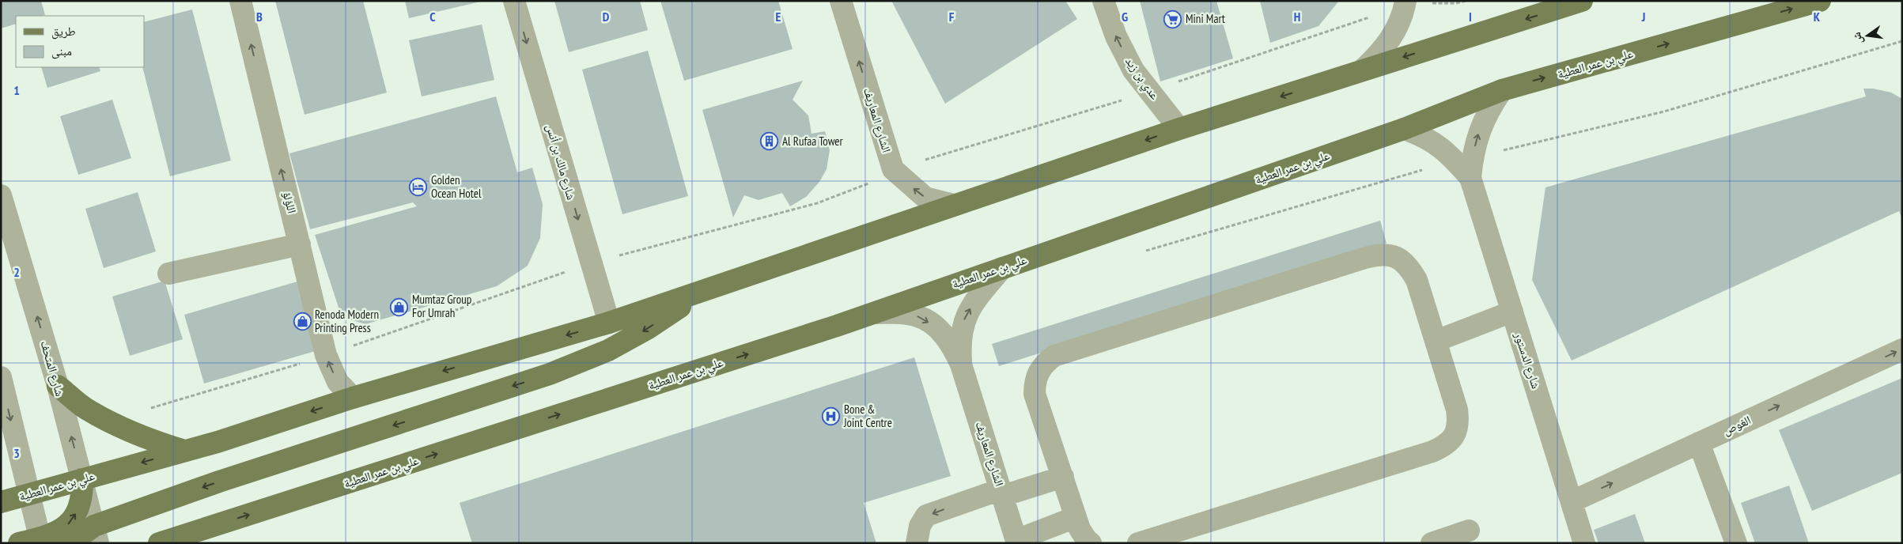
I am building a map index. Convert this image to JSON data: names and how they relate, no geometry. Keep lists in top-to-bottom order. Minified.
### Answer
{"streets":{"main road":["علي بن عمر العطية"],"street":["عدي بن زيد","الشارع المعاريف","شارع مالك بن أنس","اللؤلؤ","شارع الدستور","شارع المتحف","الغوص"]},"crossings":[["علي بن عمر العطية","عدي بن زيد"],["علي بن عمر العطية","الشارع المعاريف"],["علي بن عمر العطية","شارع مالك بن أنس"],["علي بن عمر العطية","اللؤلؤ"],["علي بن عمر العطية","شارع الدستور"],["علي بن عمر العطية","شارع المتحف"],["شارع الدستور","الغوص"]],"one_way":["عدي بن زيد","شارع مالك بن أنس","اللؤلؤ","الغوص"],"places":{"supermarket":["Mini Mart"],"building":["Al Rufaa Tower"],"hotel":["Golden Ocean Hotel"],"shop":["Mumtaz Group For Umrah","Renoda Modern Printing Press"],"hospital":["Bone & Joint Centre"]},"legend":["طريق","مبنى"],"north":"left","grid":{"columns":["B","C","D","E","F","G","H","I","J","K"],"rows":["1","2","3"]}}
